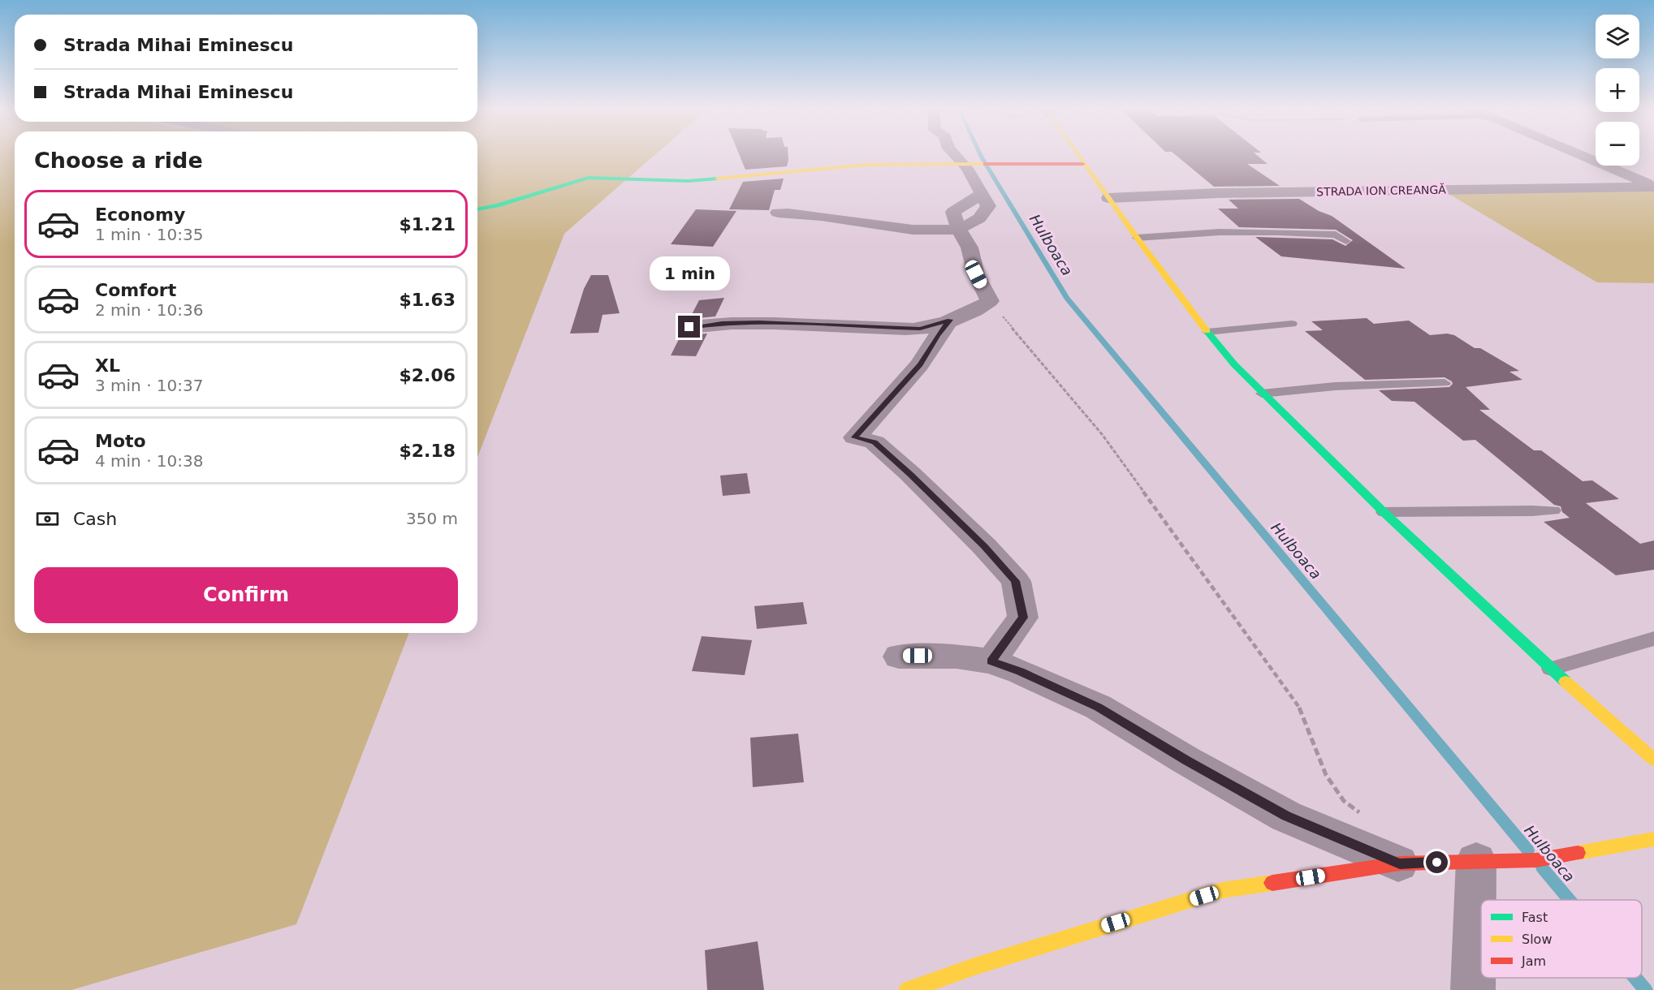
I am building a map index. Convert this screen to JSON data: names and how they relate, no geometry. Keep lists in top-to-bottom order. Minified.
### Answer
{"streets":{"street":["STRADA ION CREANGĂ"]},"water":["Hulboaca"],"legend":["Fast","Slow","Jam"],"page":{"map_buttons":["+","−"],"banner":["Strada Mihai Eminescu","Strada Mihai Eminescu"],"heading":"Choose a ride","list":[{"name":"Economy","note":"1 min · 10:35","value":"$1.21"},{"name":"Comfort","note":"2 min · 10:36","value":"$1.63"},{"name":"XL","note":"3 min · 10:37","value":"$2.06"},{"name":"Moto","note":"4 min · 10:38","value":"$2.18"}],"bubble":"1 min","pay":["Cash","350 m"],"buttons":"Confirm"}}
